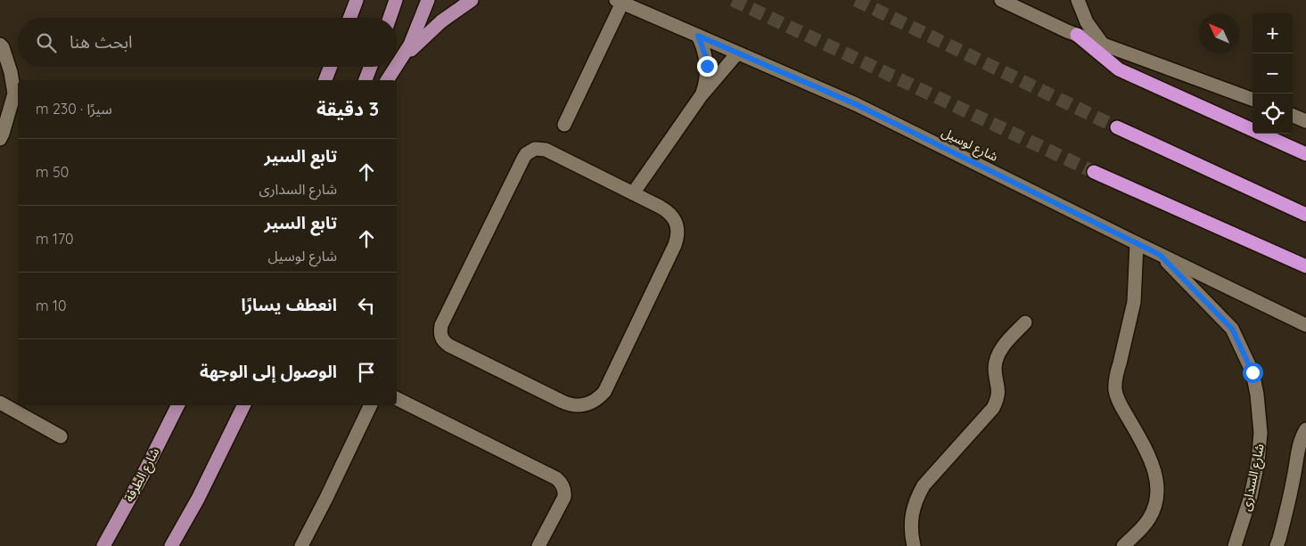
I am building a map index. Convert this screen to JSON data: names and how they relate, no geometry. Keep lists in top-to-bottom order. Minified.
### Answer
{"streets":{"main road":["شارع الطرفة"],"street":["شارع لوسيل","شارع السدارى"]},"crossings":[["شارع لوسيل","شارع السدارى"]],"north":"top left","page":{"map_buttons":["+","−"],"search":"ابحث هنا","heading":["3 دقيقة","سيرًا · 230 m"],"list":[["تابع السير","شارع السدارى","50 m"],["تابع السير","شارع لوسيل","170 m"],["انعطف يسارًا","10 m"],"الوصول إلى الوجهة"]}}
